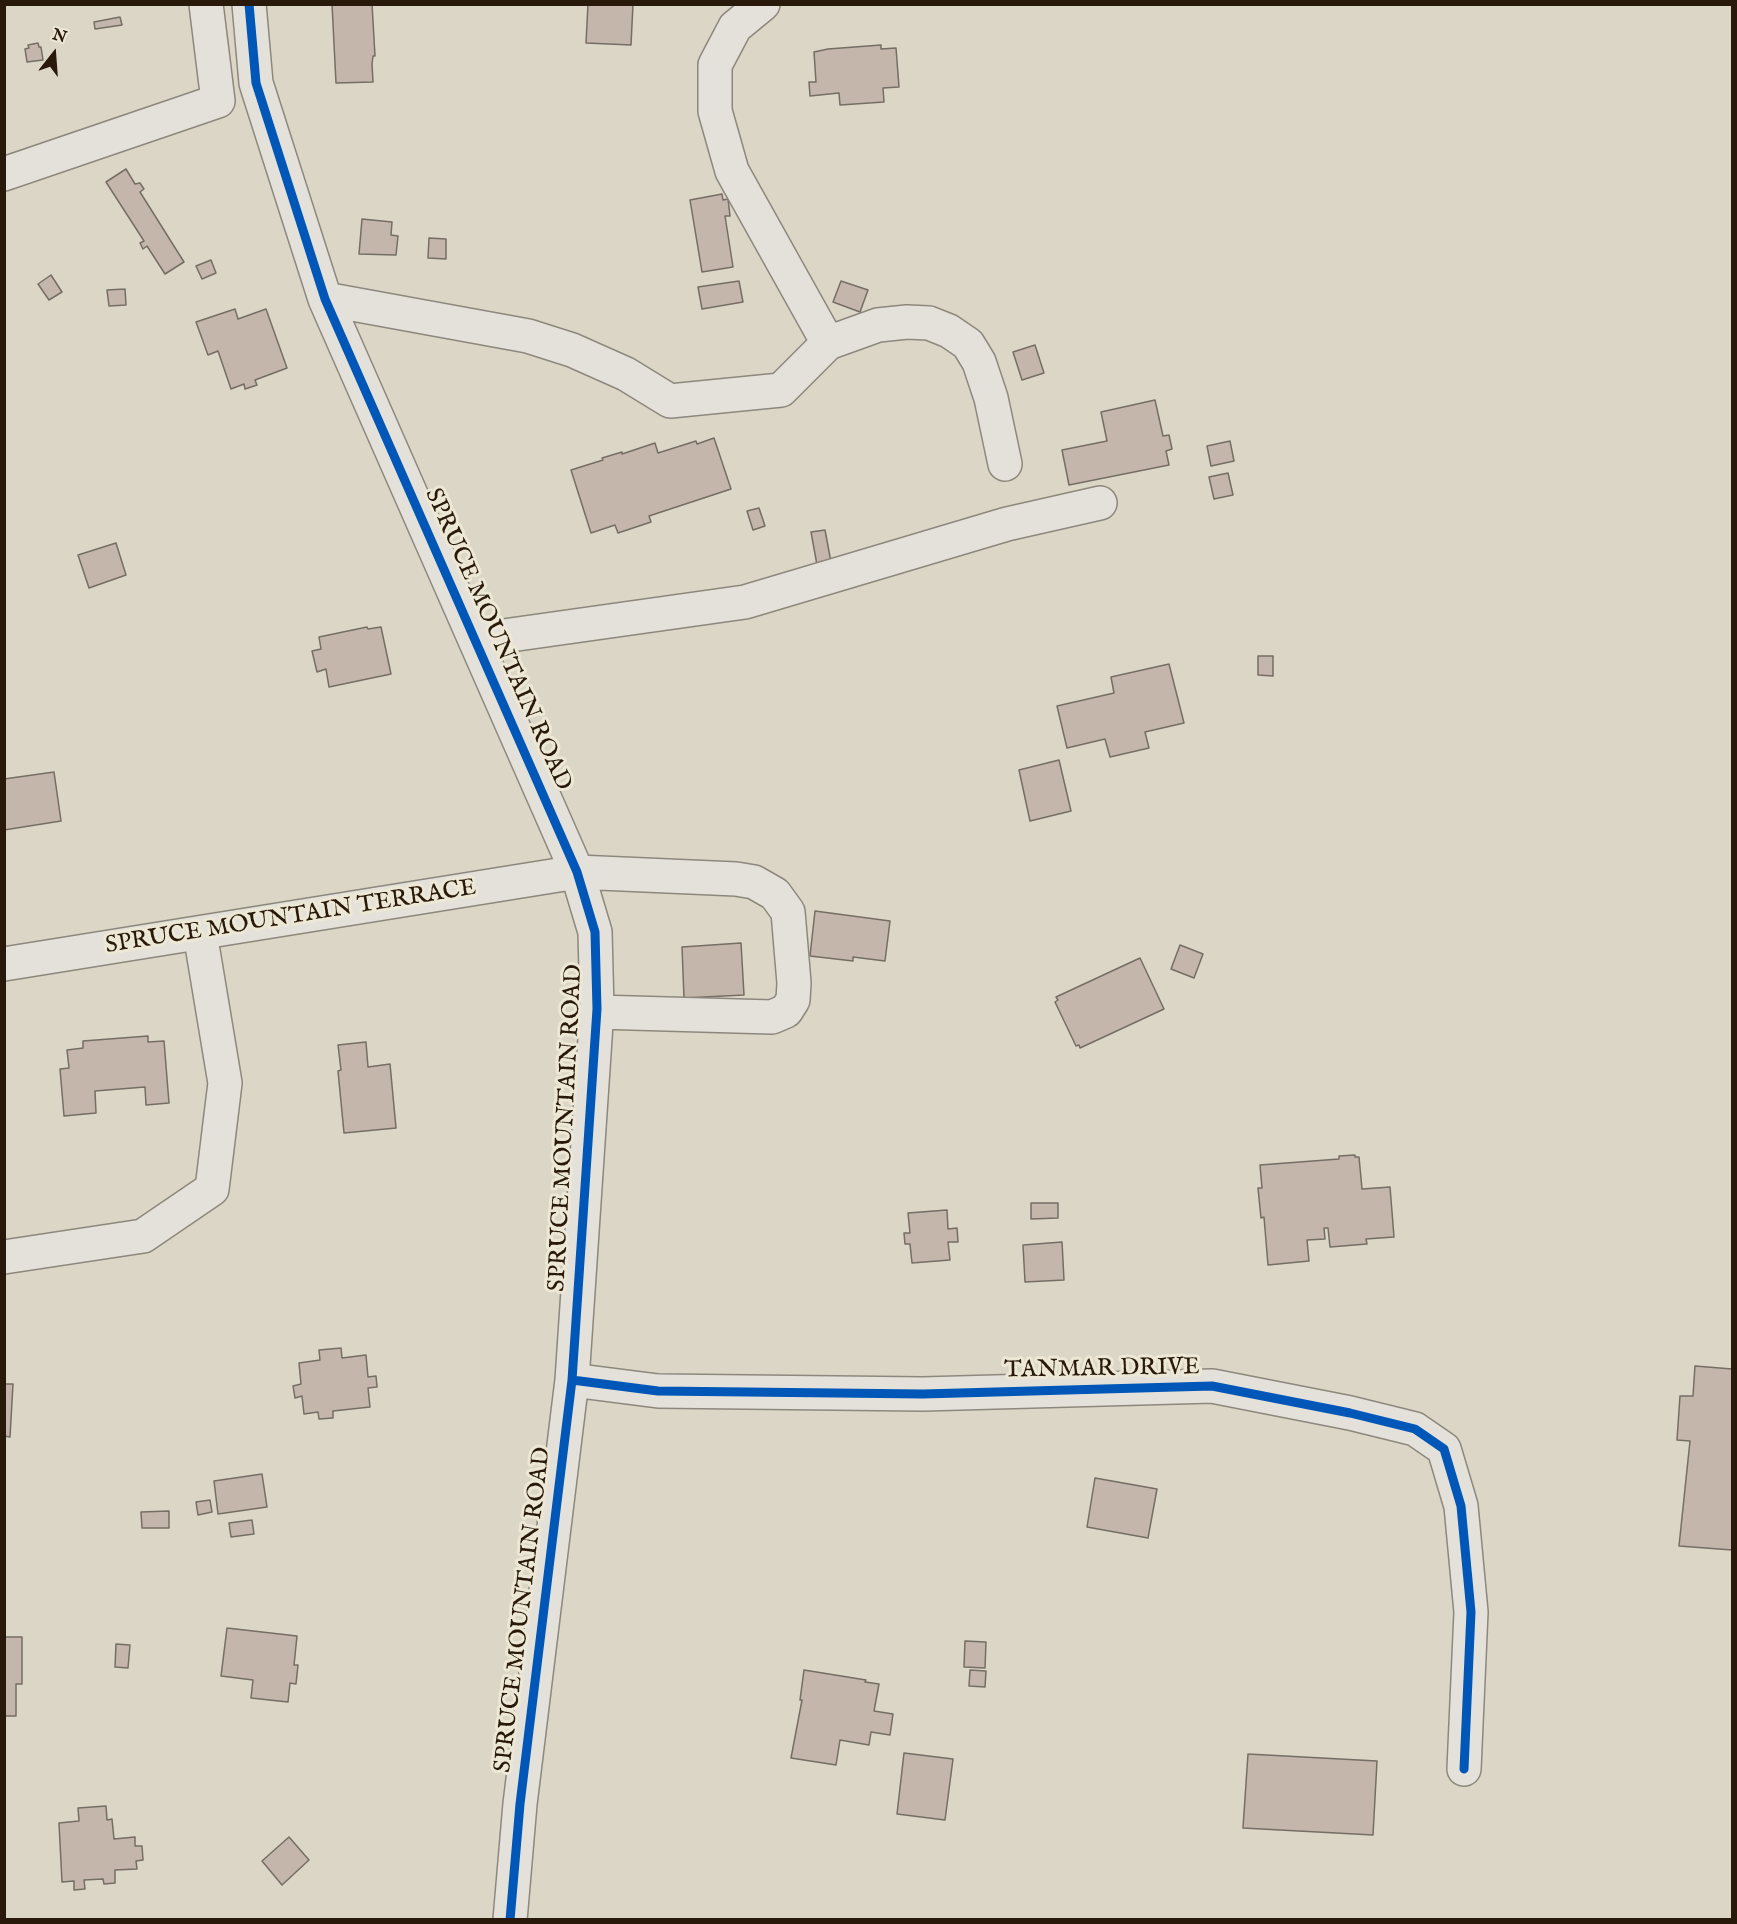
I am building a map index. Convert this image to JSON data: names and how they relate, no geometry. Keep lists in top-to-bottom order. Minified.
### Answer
{"streets":{"street":["SPRUCE MOUNTAIN ROAD","SPRUCE MOUNTAIN TERRACE","TANMAR DRIVE"]},"crossings":[["SPRUCE MOUNTAIN ROAD","SPRUCE MOUNTAIN TERRACE"],["SPRUCE MOUNTAIN ROAD","TANMAR DRIVE"]],"north":"top"}
